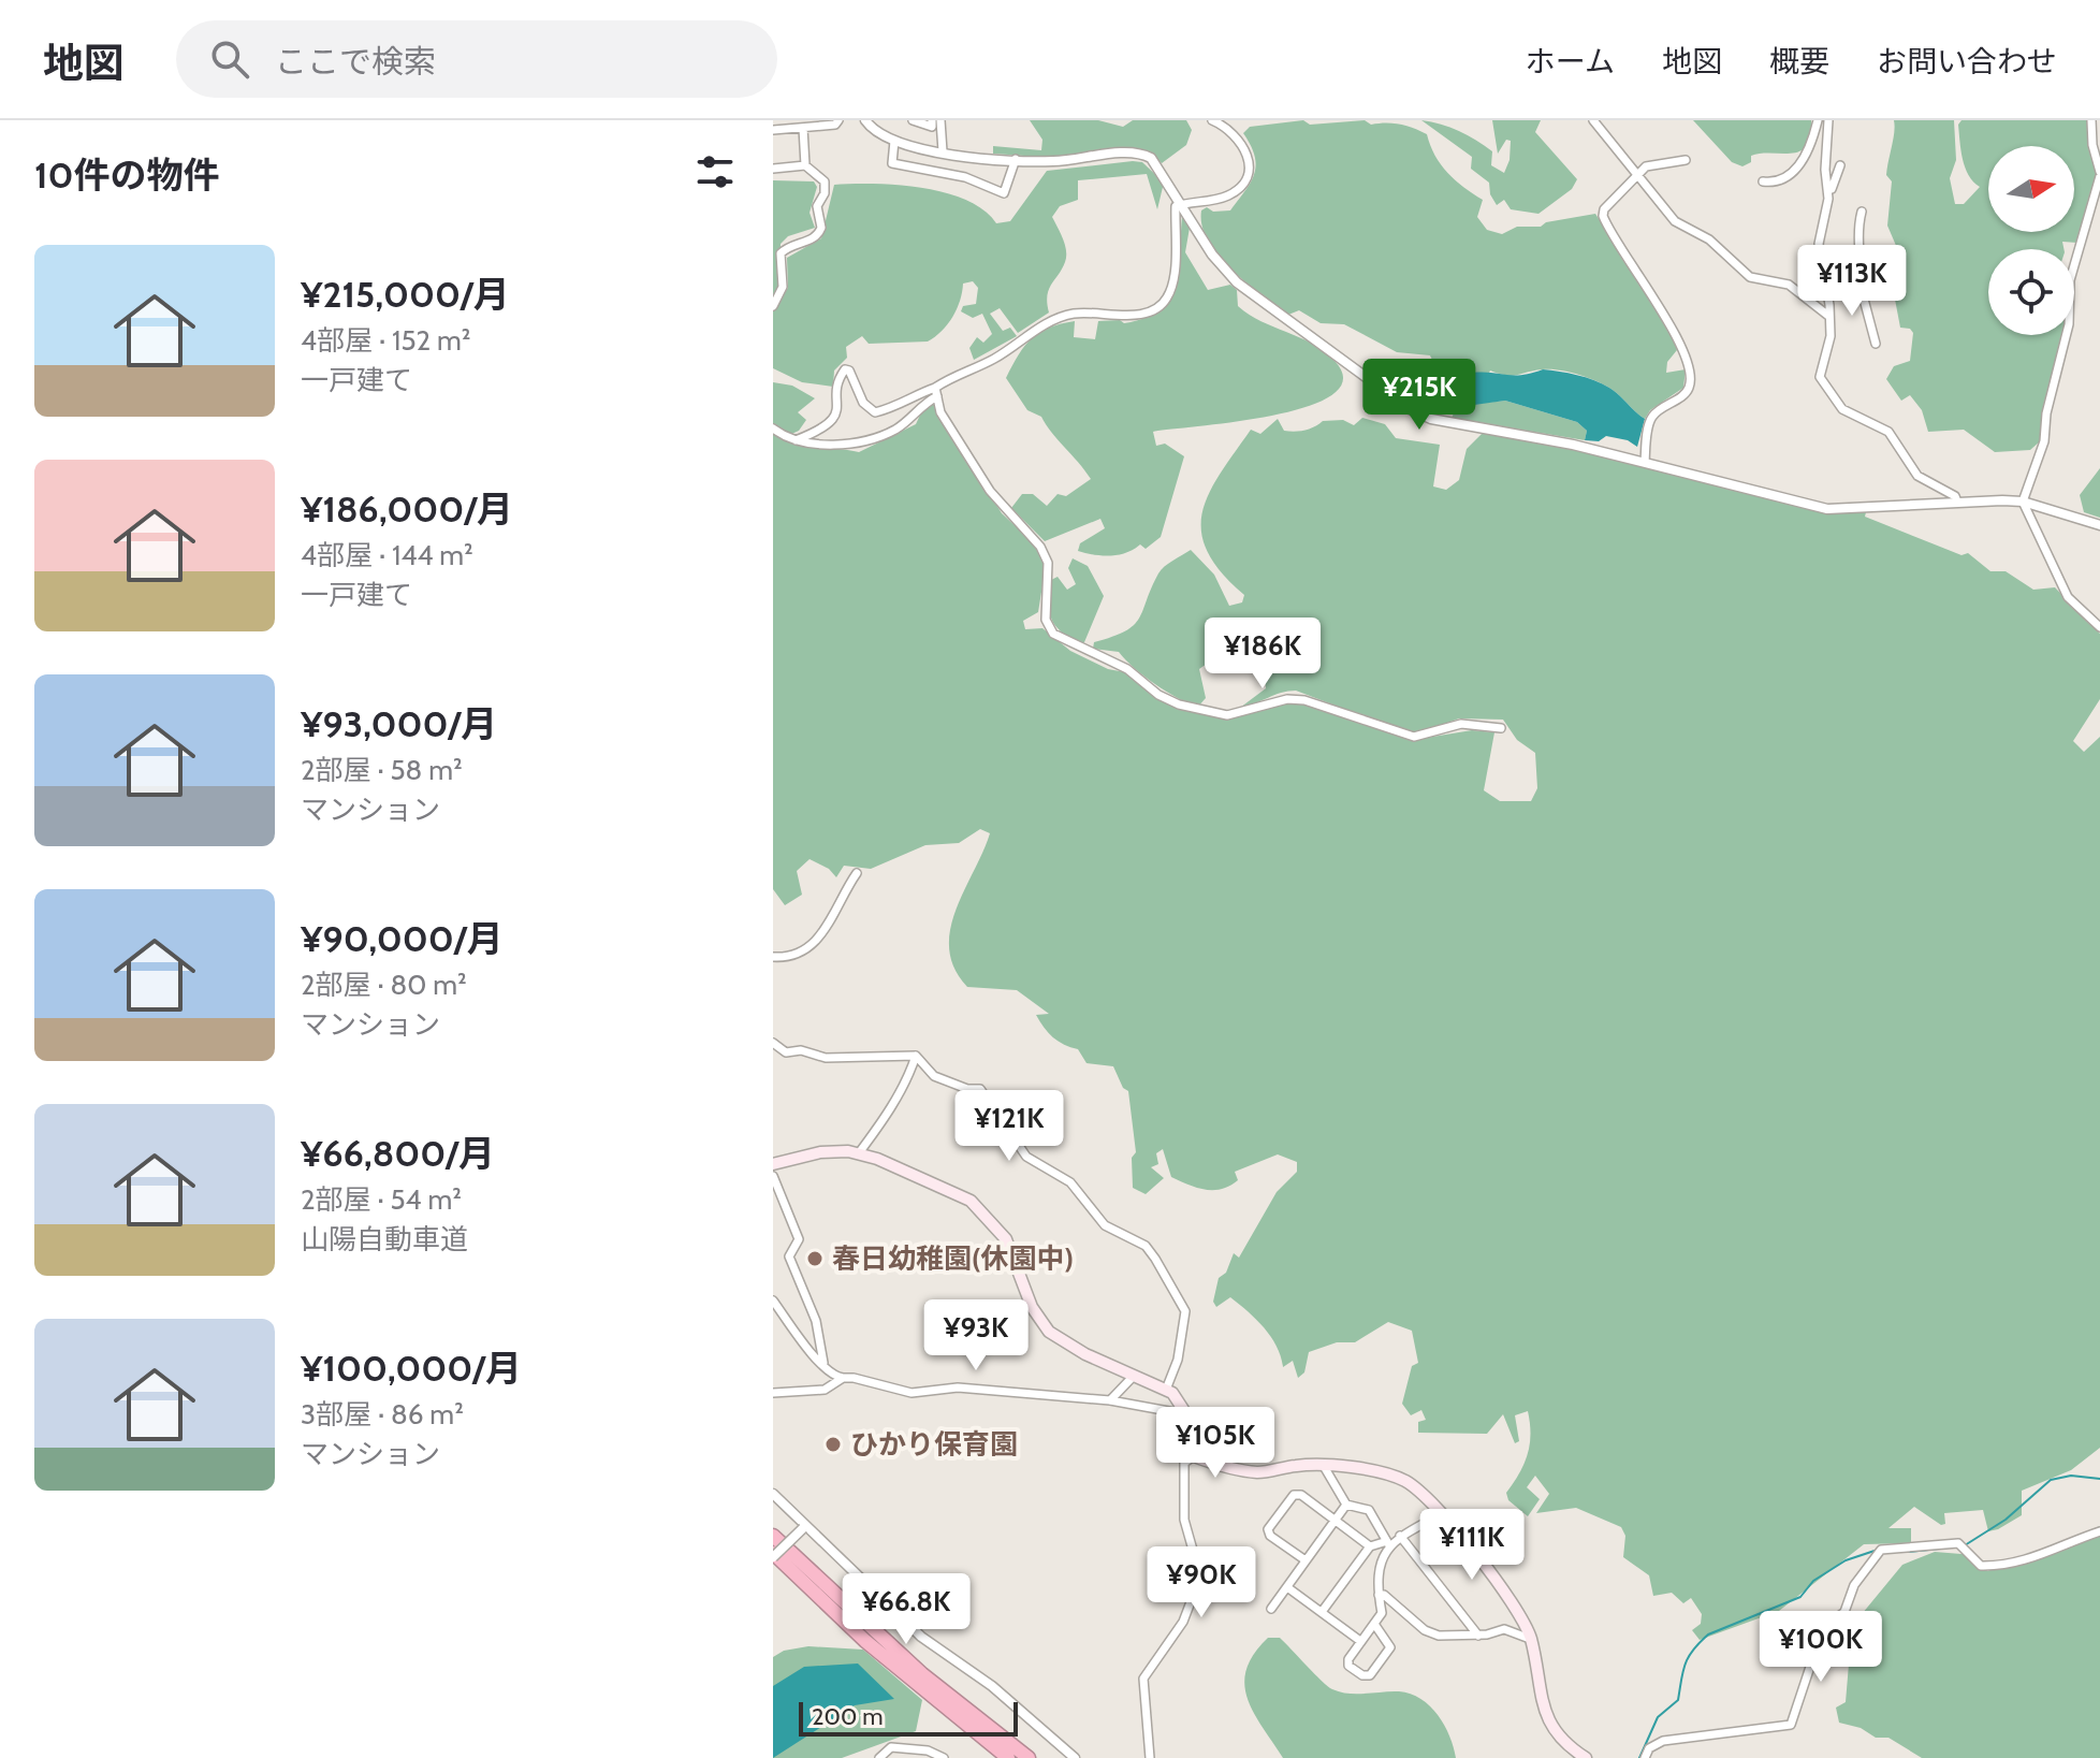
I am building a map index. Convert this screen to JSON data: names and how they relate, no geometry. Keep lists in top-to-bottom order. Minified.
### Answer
{"places":["春日幼稚園(休園中)","ひかり保育園"],"scale_bar":"200 m","north":"right","page":{"header":"地図","search":"ここで検索","nav":["ホーム","地図","概要","お問い合わせ"],"heading":"10件の物件","list":[{"name":"¥215,000/月","note":"4部屋 · 152 m² · 一戸建て"},{"name":"¥186,000/月","note":"4部屋 · 144 m² · 一戸建て"},{"name":"¥93,000/月","note":"2部屋 · 58 m² · マンション"},{"name":"¥90,000/月","note":"2部屋 · 80 m² · マンション"},{"name":"¥66,800/月","note":"2部屋 · 54 m² · 山陽自動車道"},{"name":"¥100,000/月","note":"3部屋 · 86 m² · マンション"}],"price":["¥113K","¥215K","¥186K","¥121K","¥93K","¥105K","¥111K","¥90K","¥66.8K","¥100K"],"scale":"200 m"}}
